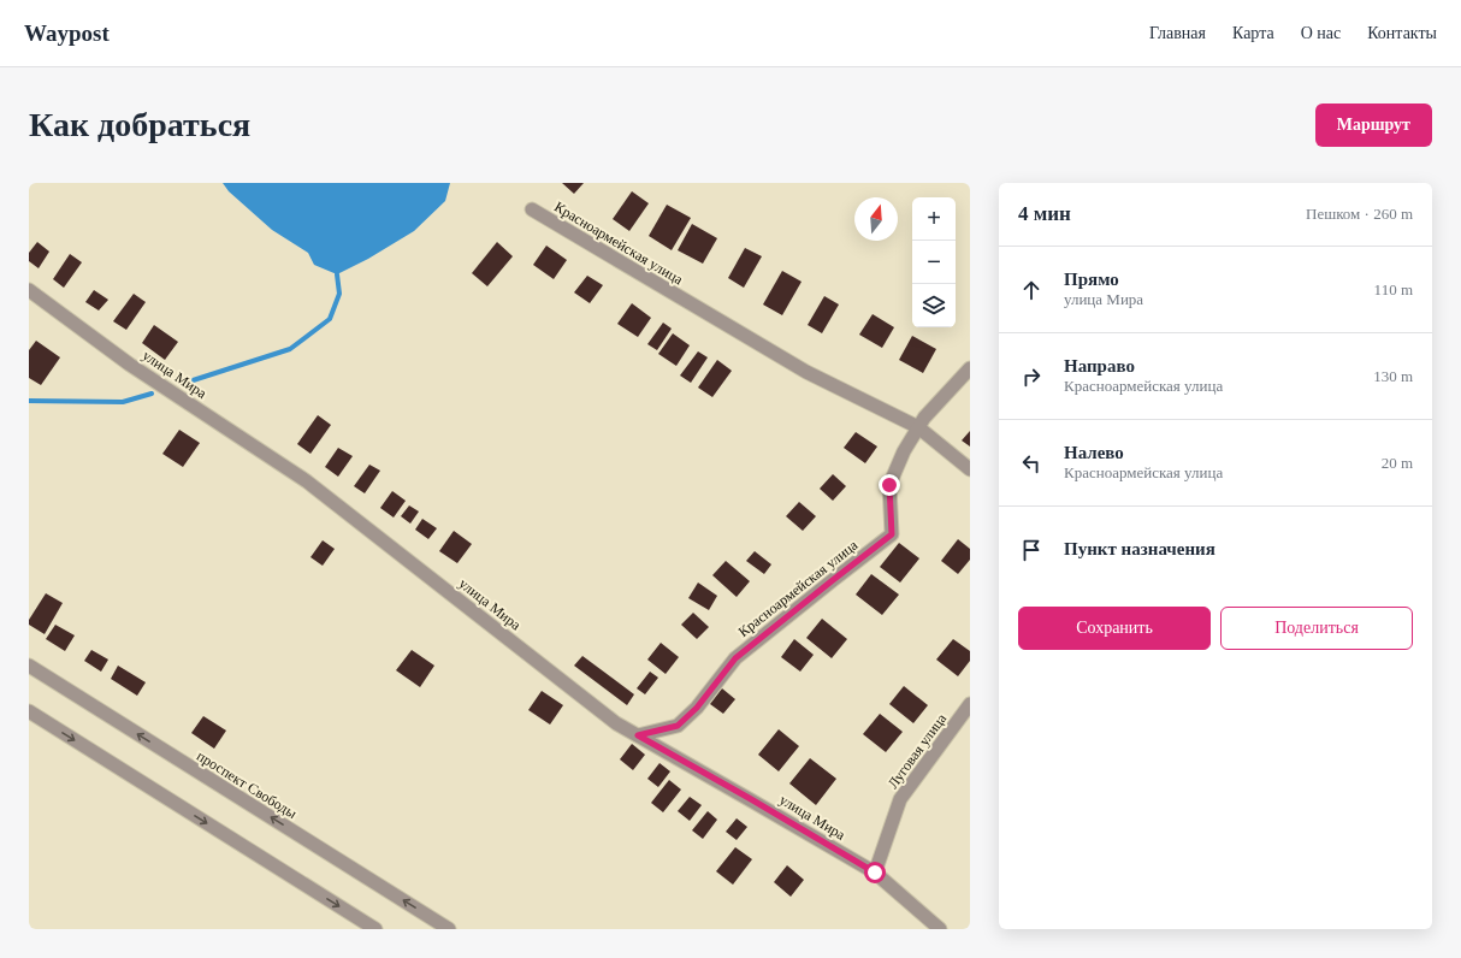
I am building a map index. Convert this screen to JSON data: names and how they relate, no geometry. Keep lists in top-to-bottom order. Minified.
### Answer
{"streets":{"street":["Красноармейская улица","улица Мира","Луговая улица","проспект Свободы"]},"crossings":[["Красноармейская улица","улица Мира"],["улица Мира","Луговая улица"]],"north":"top","page":{"header":"Waypost","nav":["Главная","Карта","О нас","Контакты"],"buttons":["Маршрут",["Сохранить","Поделиться"]],"title":"Как добраться","heading":["4 мин","Пешком · 260 m"],"map_buttons":["+","−"],"list":[["Прямо","улица Мира","110 m"],["Направо","Красноармейская улица","130 m"],["Налево","Красноармейская улица","20 m"],"Пункт назначения"]}}
